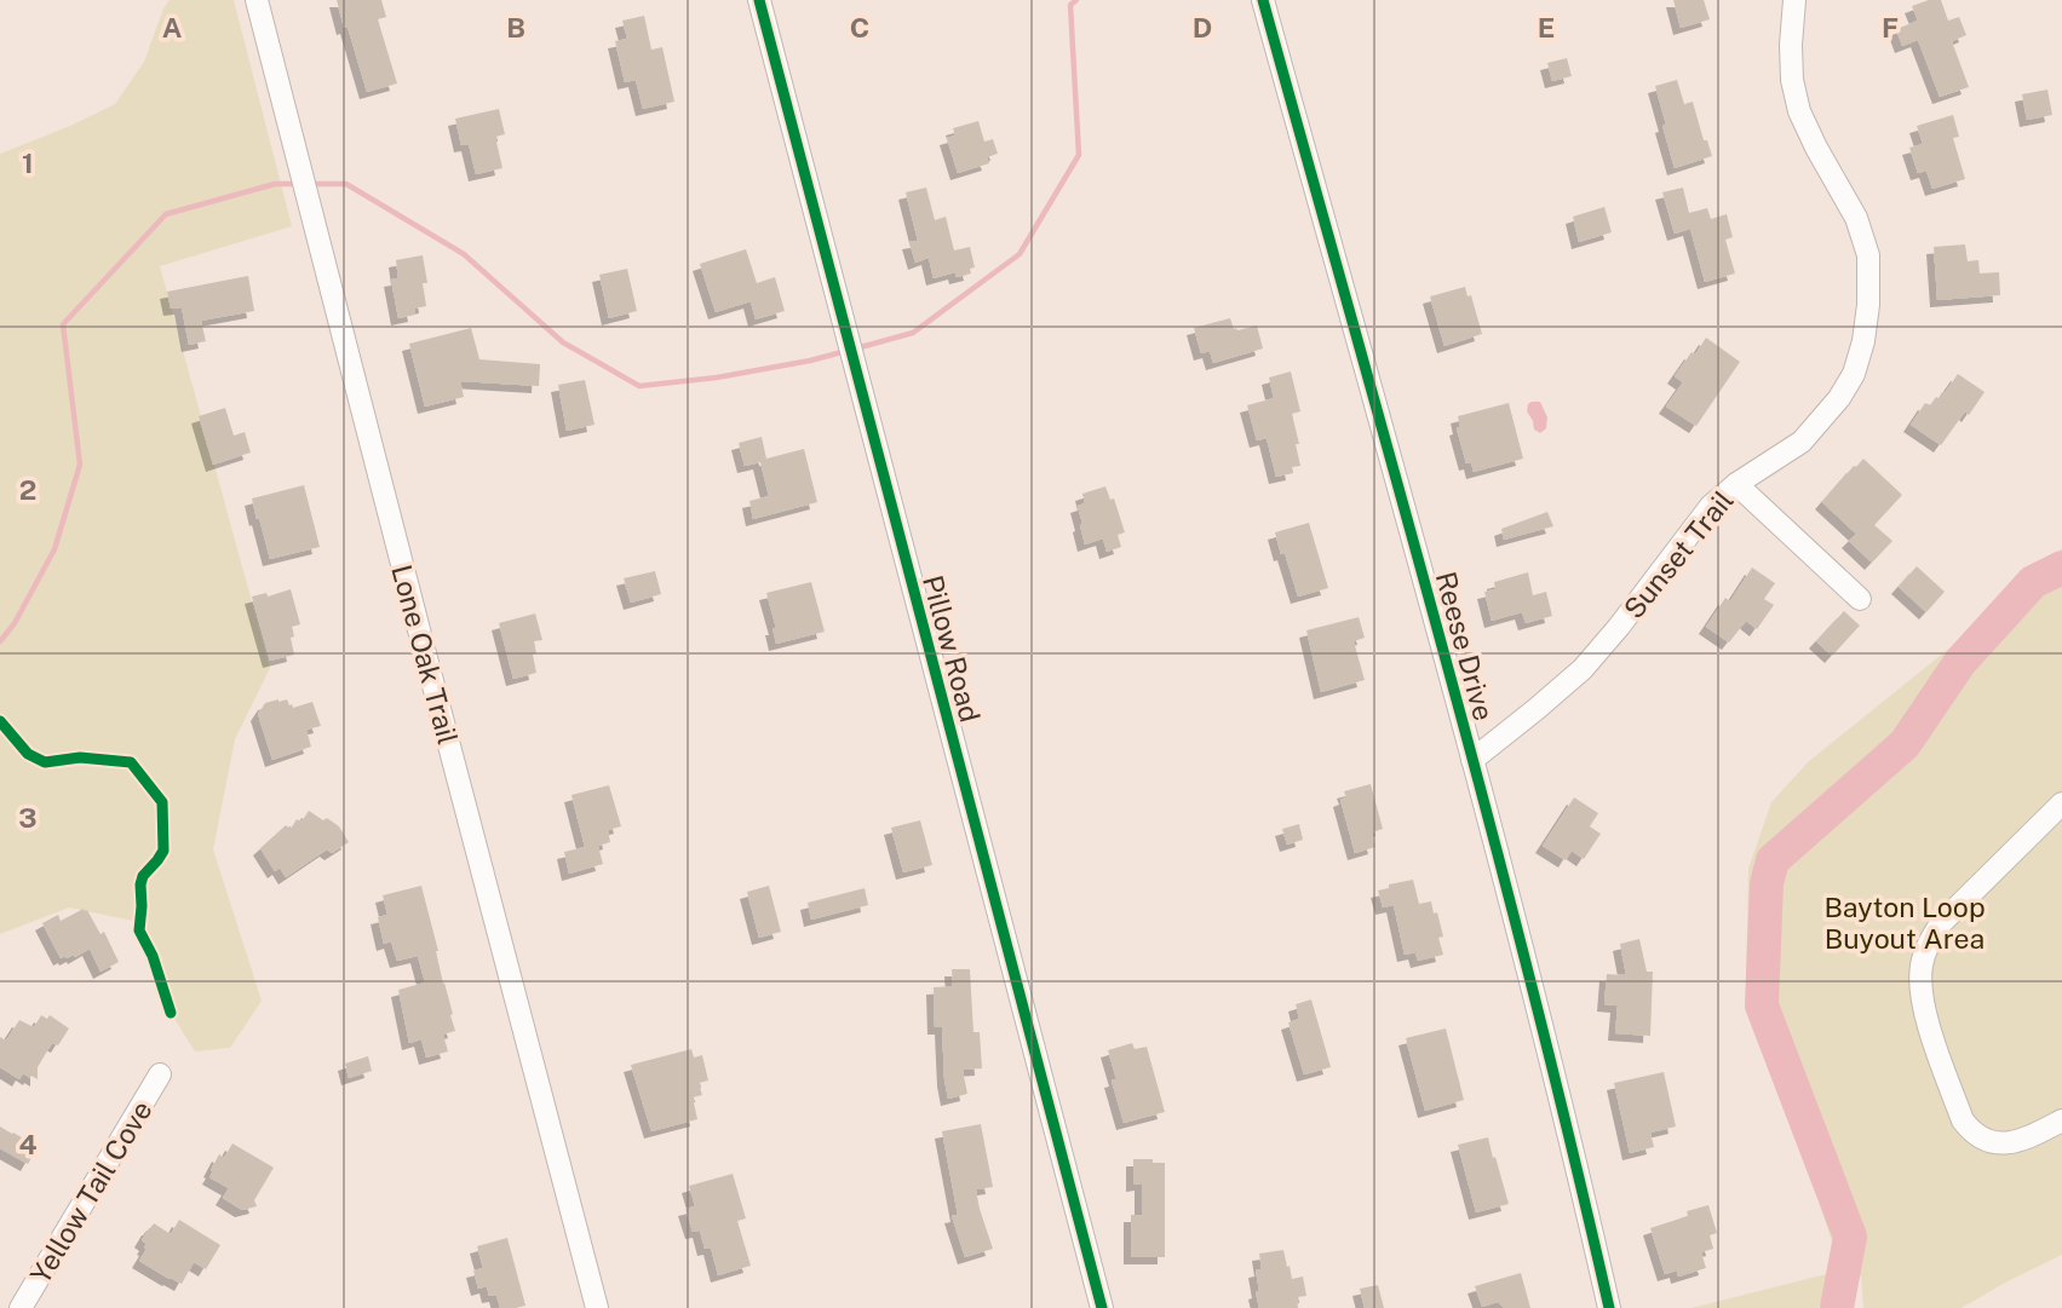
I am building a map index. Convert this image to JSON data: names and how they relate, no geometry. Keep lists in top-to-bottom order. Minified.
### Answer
{"streets":{"street":["Sunset Trail","Reese Drive","Pillow Road","Lone Oak Trail","Yellow Tail Cove"]},"crossings":[["Sunset Trail","Reese Drive"]],"parks":["Bayton Loop Buyout Area"],"grid":{"columns":["A","B","C","D","E","F"],"rows":["1","2","3","4"]}}
